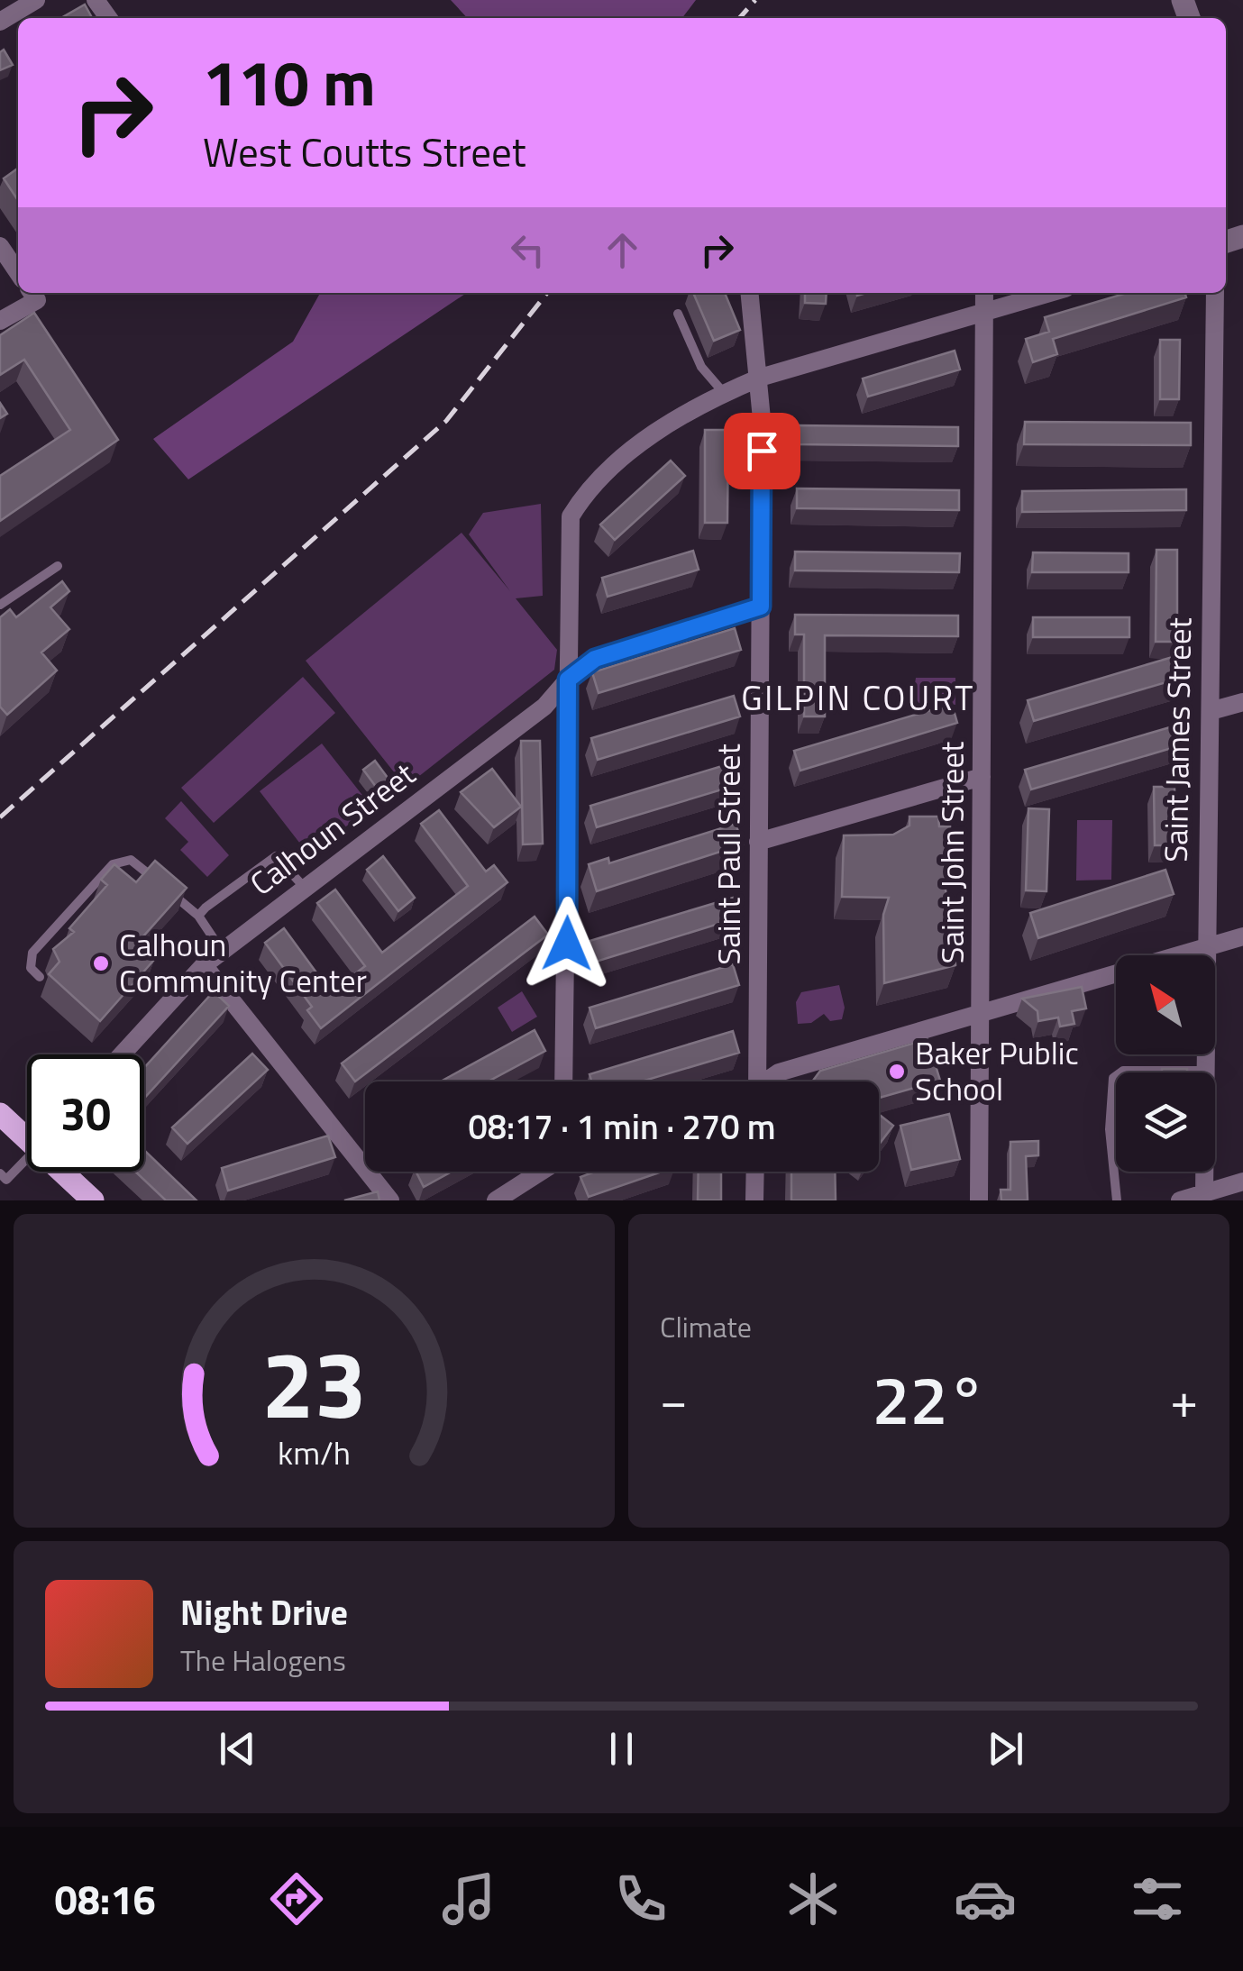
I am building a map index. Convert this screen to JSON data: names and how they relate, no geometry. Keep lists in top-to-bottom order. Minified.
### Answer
{"streets":{"street":["Saint James Street","Calhoun Street","Saint John Street","Saint Paul Street"]},"crossings":[["Calhoun Street","Saint Paul Street"]],"districts":["GILPIN COURT"],"places":["Calhoun Community Center","Baker Public School"],"north":"top left","page":{"turn":["110 m","West Coutts Street"],"limit":"30","trip":"08:17 · 1 min · 270 m","tile":"Climate","heat":["−","22°","+"],"song":["Night Drive","The Halogens"],"tabs":"08:16","gauge":["23","km/h"]}}
